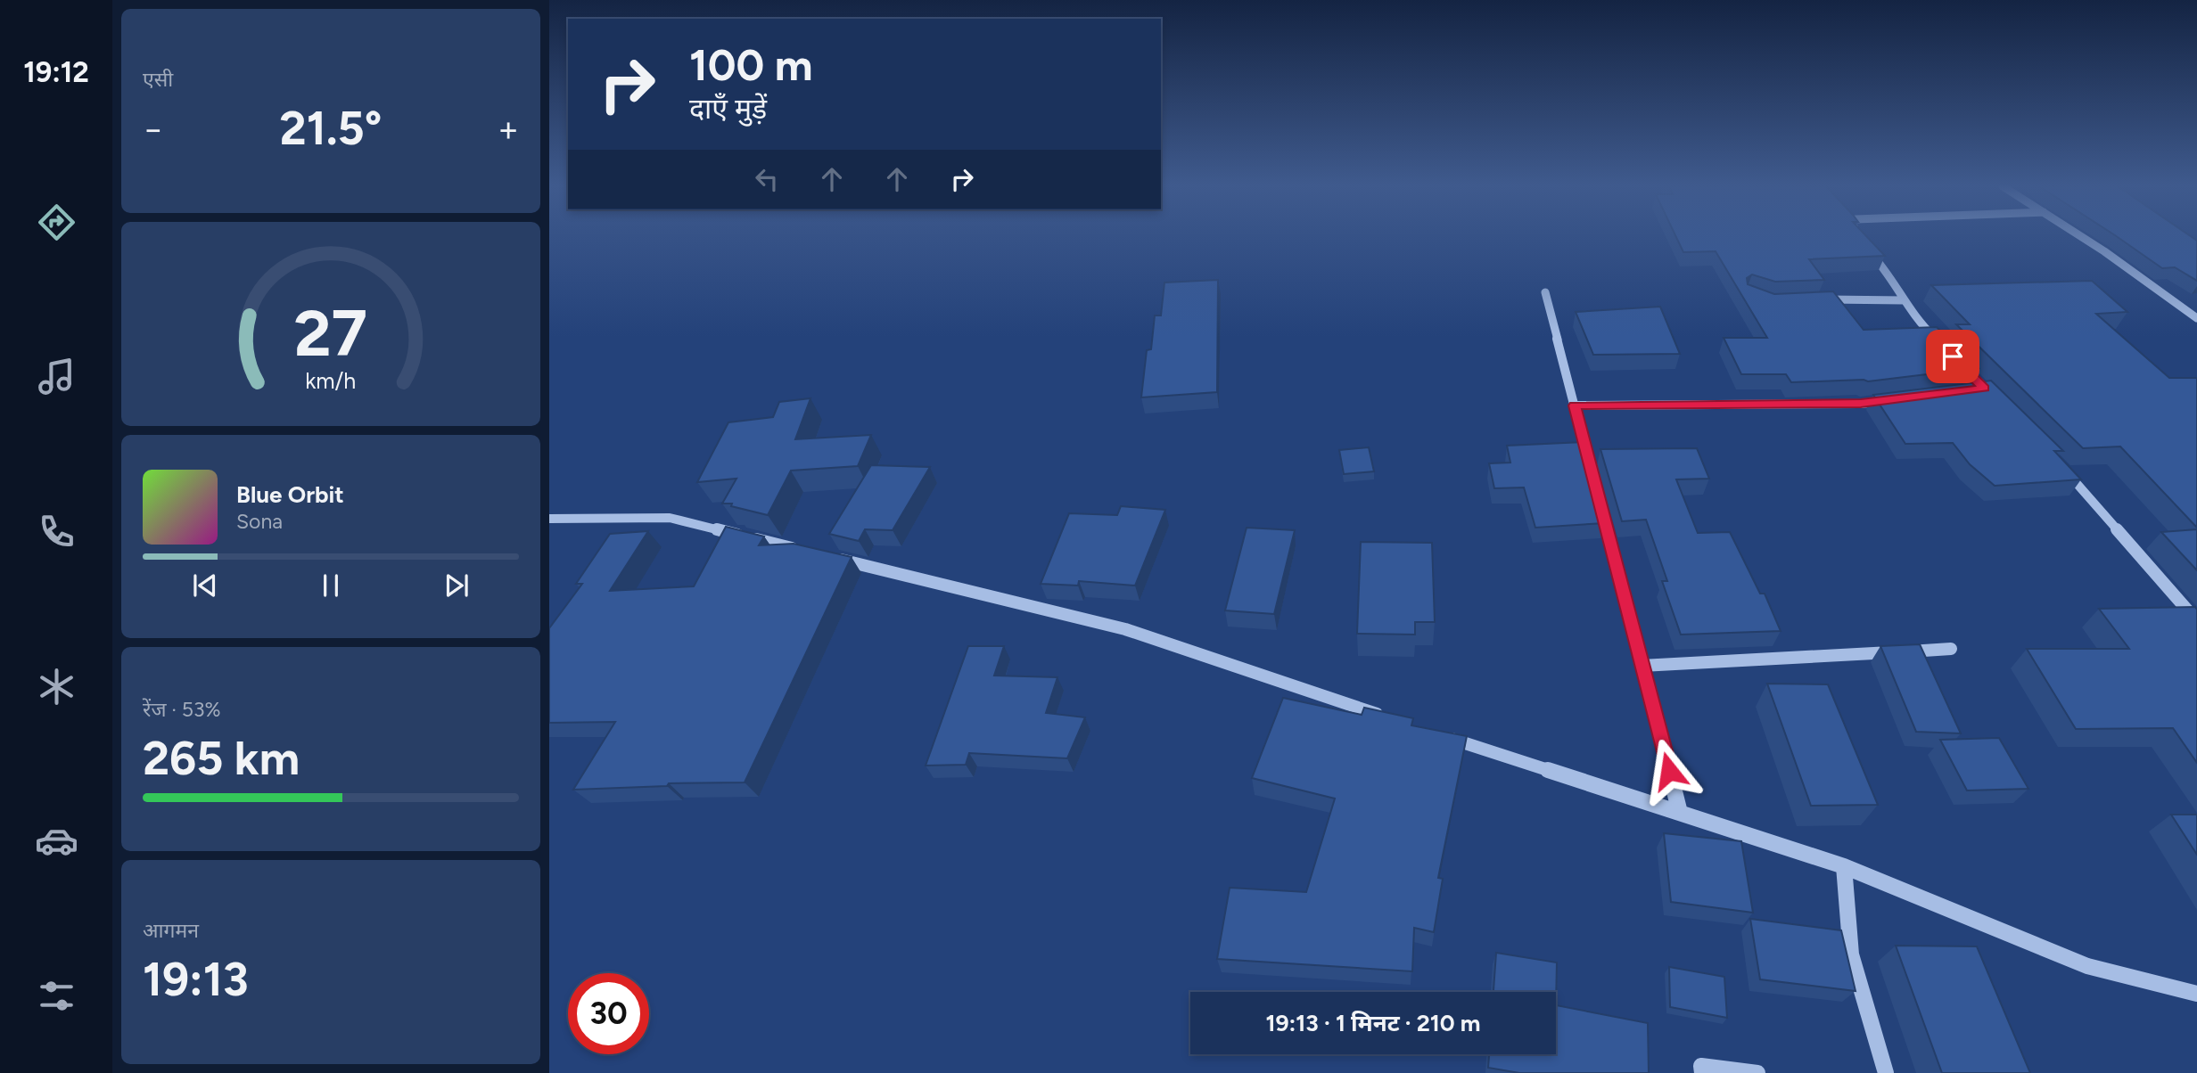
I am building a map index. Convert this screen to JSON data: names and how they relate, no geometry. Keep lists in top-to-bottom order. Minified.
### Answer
{"page":{"tabs":"19:12","tile":["एसी",["रेंज · 53%","265 km"],["आगमन","19:13"]],"turn":["100 m","दाएँ मुड़ें"],"heat":["−","21.5°","+"],"song":["Blue Orbit","Sona"],"limit":"30","trip":"19:13 · 1 मिनट · 210 m","gauge":["27","km/h"]}}
